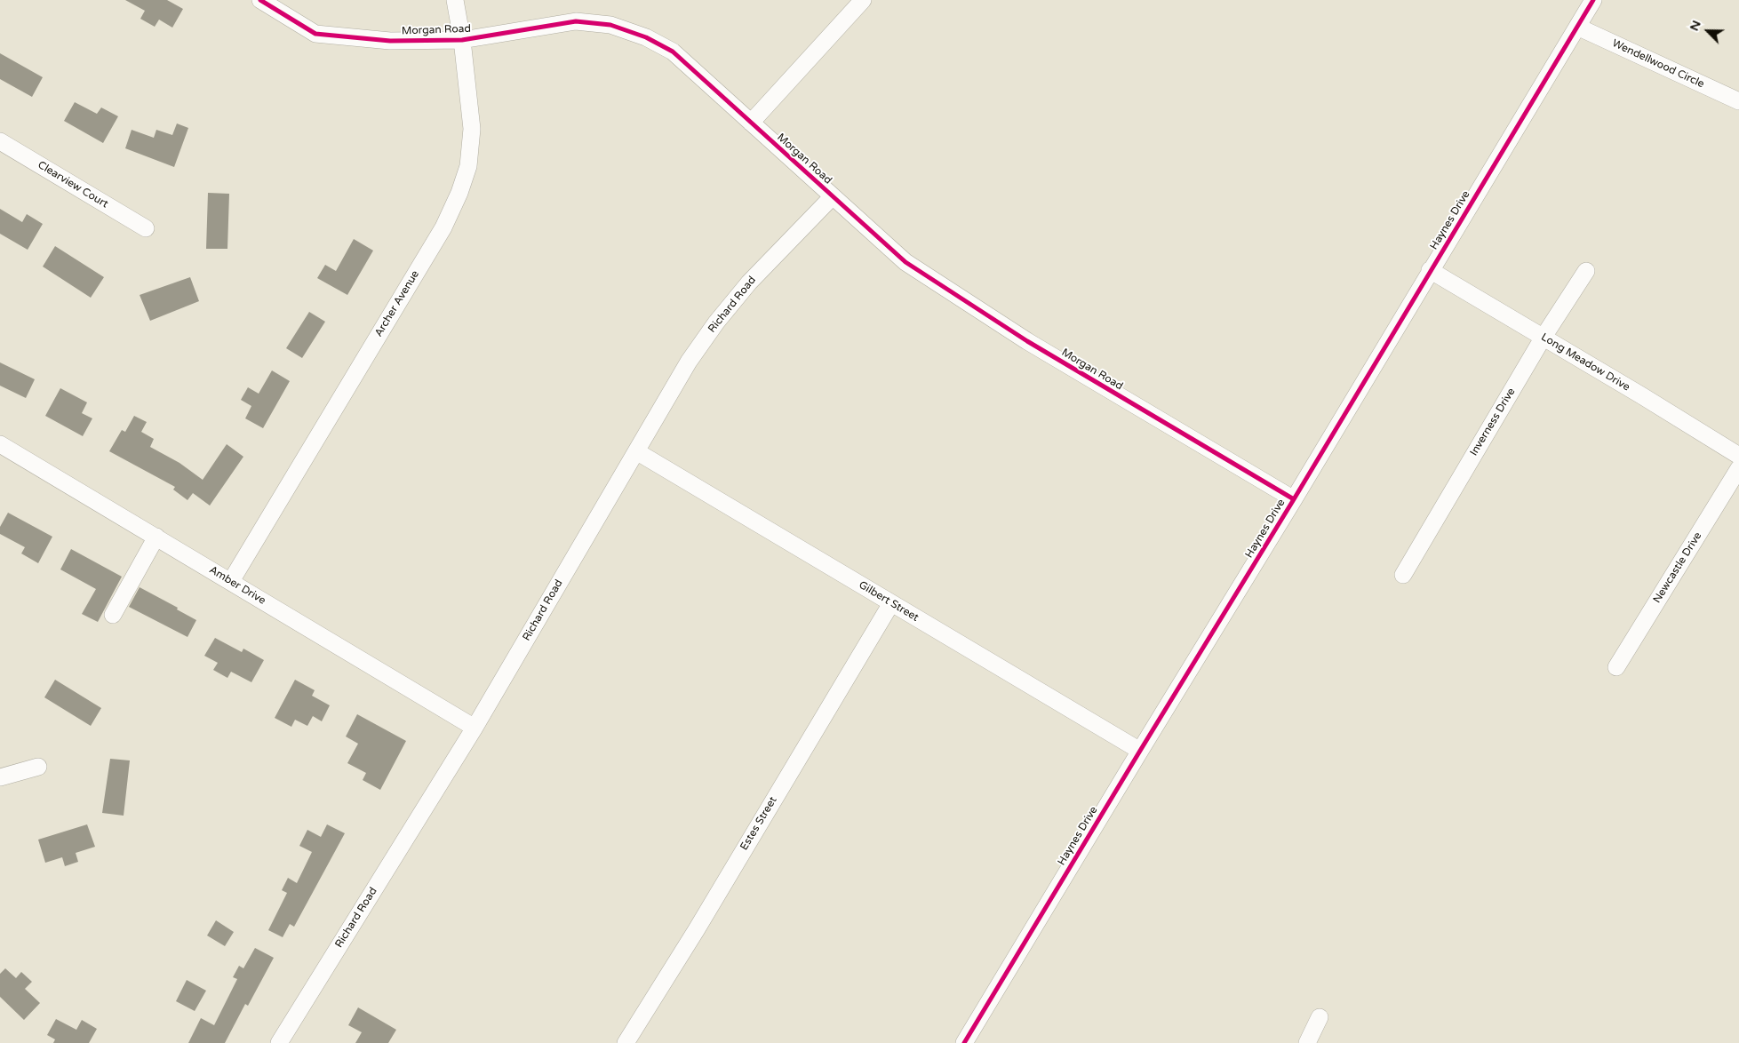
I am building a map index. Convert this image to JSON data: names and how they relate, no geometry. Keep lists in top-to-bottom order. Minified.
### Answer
{"streets":{"street":["Morgan Road","Wendellwood Circle","Clearview Court","Haynes Drive","Archer Avenue","Richard Road","Long Meadow Drive","Inverness Drive","Newcastle Drive","Amber Drive","Gilbert Street","Estes Street"]},"crossings":[["Morgan Road","Haynes Drive"],["Morgan Road","Archer Avenue"],["Morgan Road","Richard Road"],["Wendellwood Circle","Haynes Drive"],["Haynes Drive","Long Meadow Drive"],["Haynes Drive","Gilbert Street"],["Archer Avenue","Amber Drive"],["Richard Road","Amber Drive"],["Richard Road","Gilbert Street"],["Long Meadow Drive","Inverness Drive"],["Gilbert Street","Estes Street"]],"north":"top left"}
